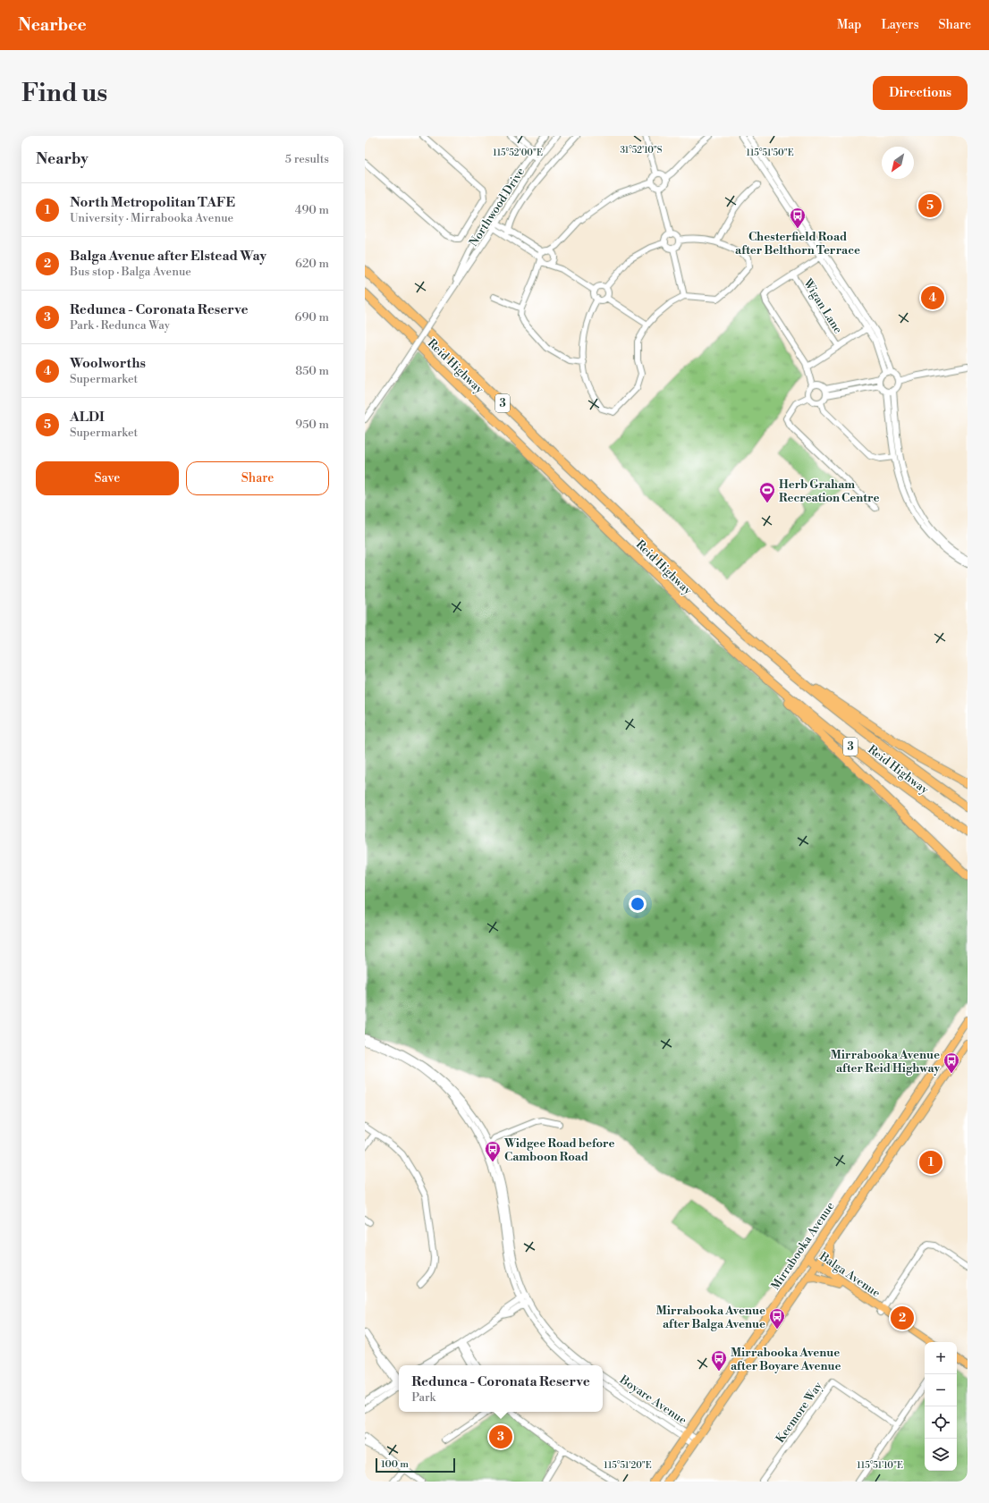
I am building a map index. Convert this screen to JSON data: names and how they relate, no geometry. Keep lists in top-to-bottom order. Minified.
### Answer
{"streets":{"highway":["Reid Highway","3"],"main road":["Mirrabooka Avenue","Balga Avenue"],"street":["Northwood Drive","Wigan Lane","Boyare Avenue","Keemore Way"]},"crossings":[["Mirrabooka Avenue","Balga Avenue"],["Mirrabooka Avenue","Boyare Avenue"]],"places":{"bus stop":["Chesterfield Road after Belthorn Terrace","Mirrabooka Avenue after Reid Highway","Widgee Road before Camboon Road","Mirrabooka Avenue after Balga Avenue","Mirrabooka Avenue after Boyare Avenue"],"sports":["Herb Graham Recreation Centre"]},"scale_bar":"100 m","north":"bottom left","page":{"header":"Nearbee","nav":["Map","Layers","Share"],"buttons":["Directions",["Save","Share"]],"title":"Find us","heading":["Nearby","5 results"],"list":[{"mark":"1","name":"North Metropolitan TAFE","note":"University · Mirrabooka Avenue","value":"490 m"},{"mark":"2","name":"Balga Avenue after Elstead Way","note":"Bus stop · Balga Avenue","value":"620 m"},{"mark":"3","name":"Redunca - Coronata Reserve","note":"Park · Redunca Way","value":"690 m"},{"mark":"4","name":"Woolworths","note":"Supermarket","value":"850 m"},{"mark":"5","name":"ALDI","note":"Supermarket","value":"950 m"}],"pins":["5","4","1","2","3"],"map_buttons":["+","−"],"popup":["Redunca - Coronata Reserve","Park"],"scale":"100 m"},"coordinates":["31°52'10\"S","115°52'00\"E","115°51'50\"E","115°51'20\"E","115°51'10\"E"]}
